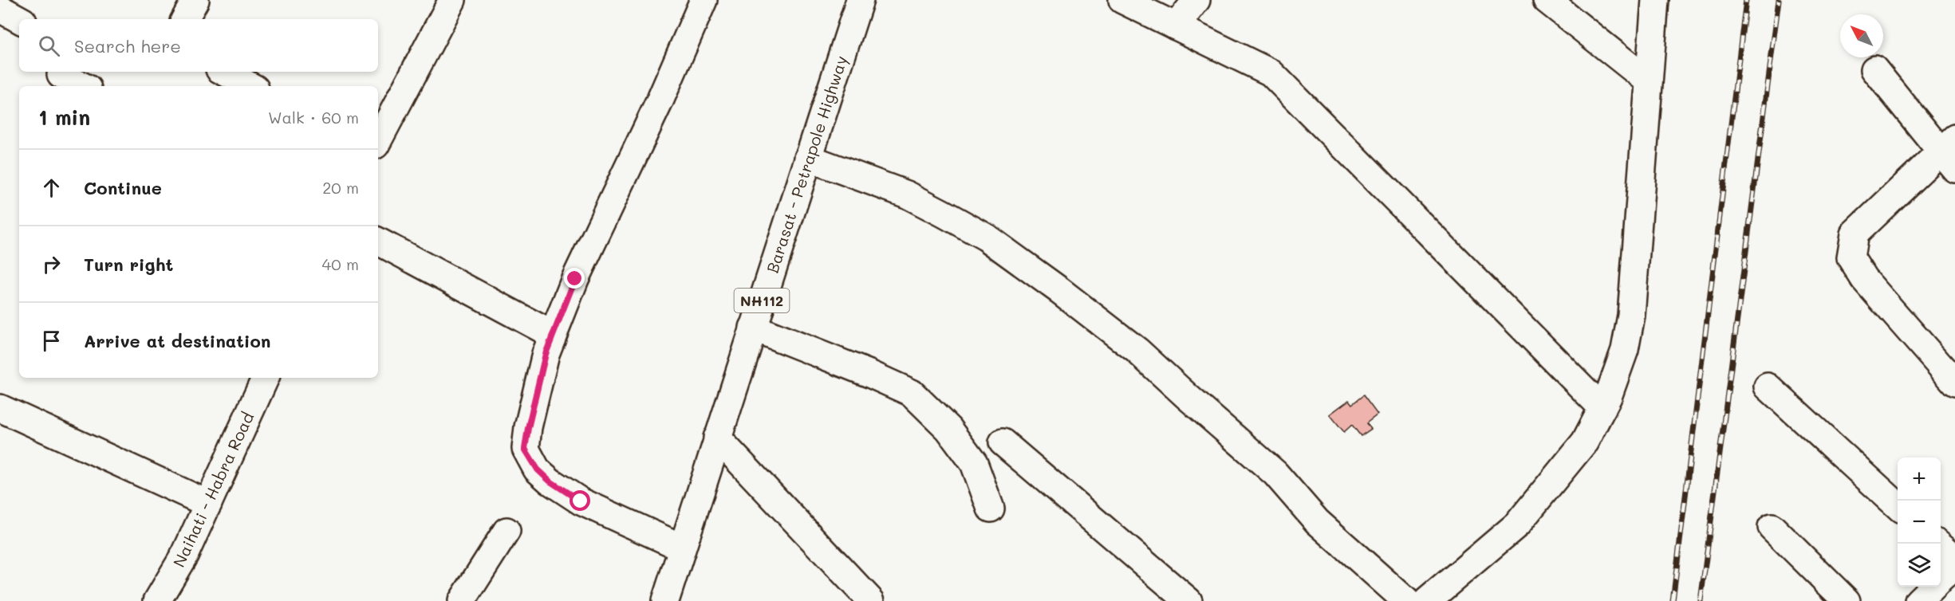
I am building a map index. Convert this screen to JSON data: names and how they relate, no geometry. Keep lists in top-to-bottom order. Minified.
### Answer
{"streets":{"main road":["Barasat - Petrapole Highway","NH112","Naihati - Habra Road"]},"north":"top left","page":{"search":"Search here","heading":["1 min","Walk · 60 m"],"list":[["Continue","20 m"],["Turn right","40 m"],"Arrive at destination"],"map_buttons":["+","−"]}}
